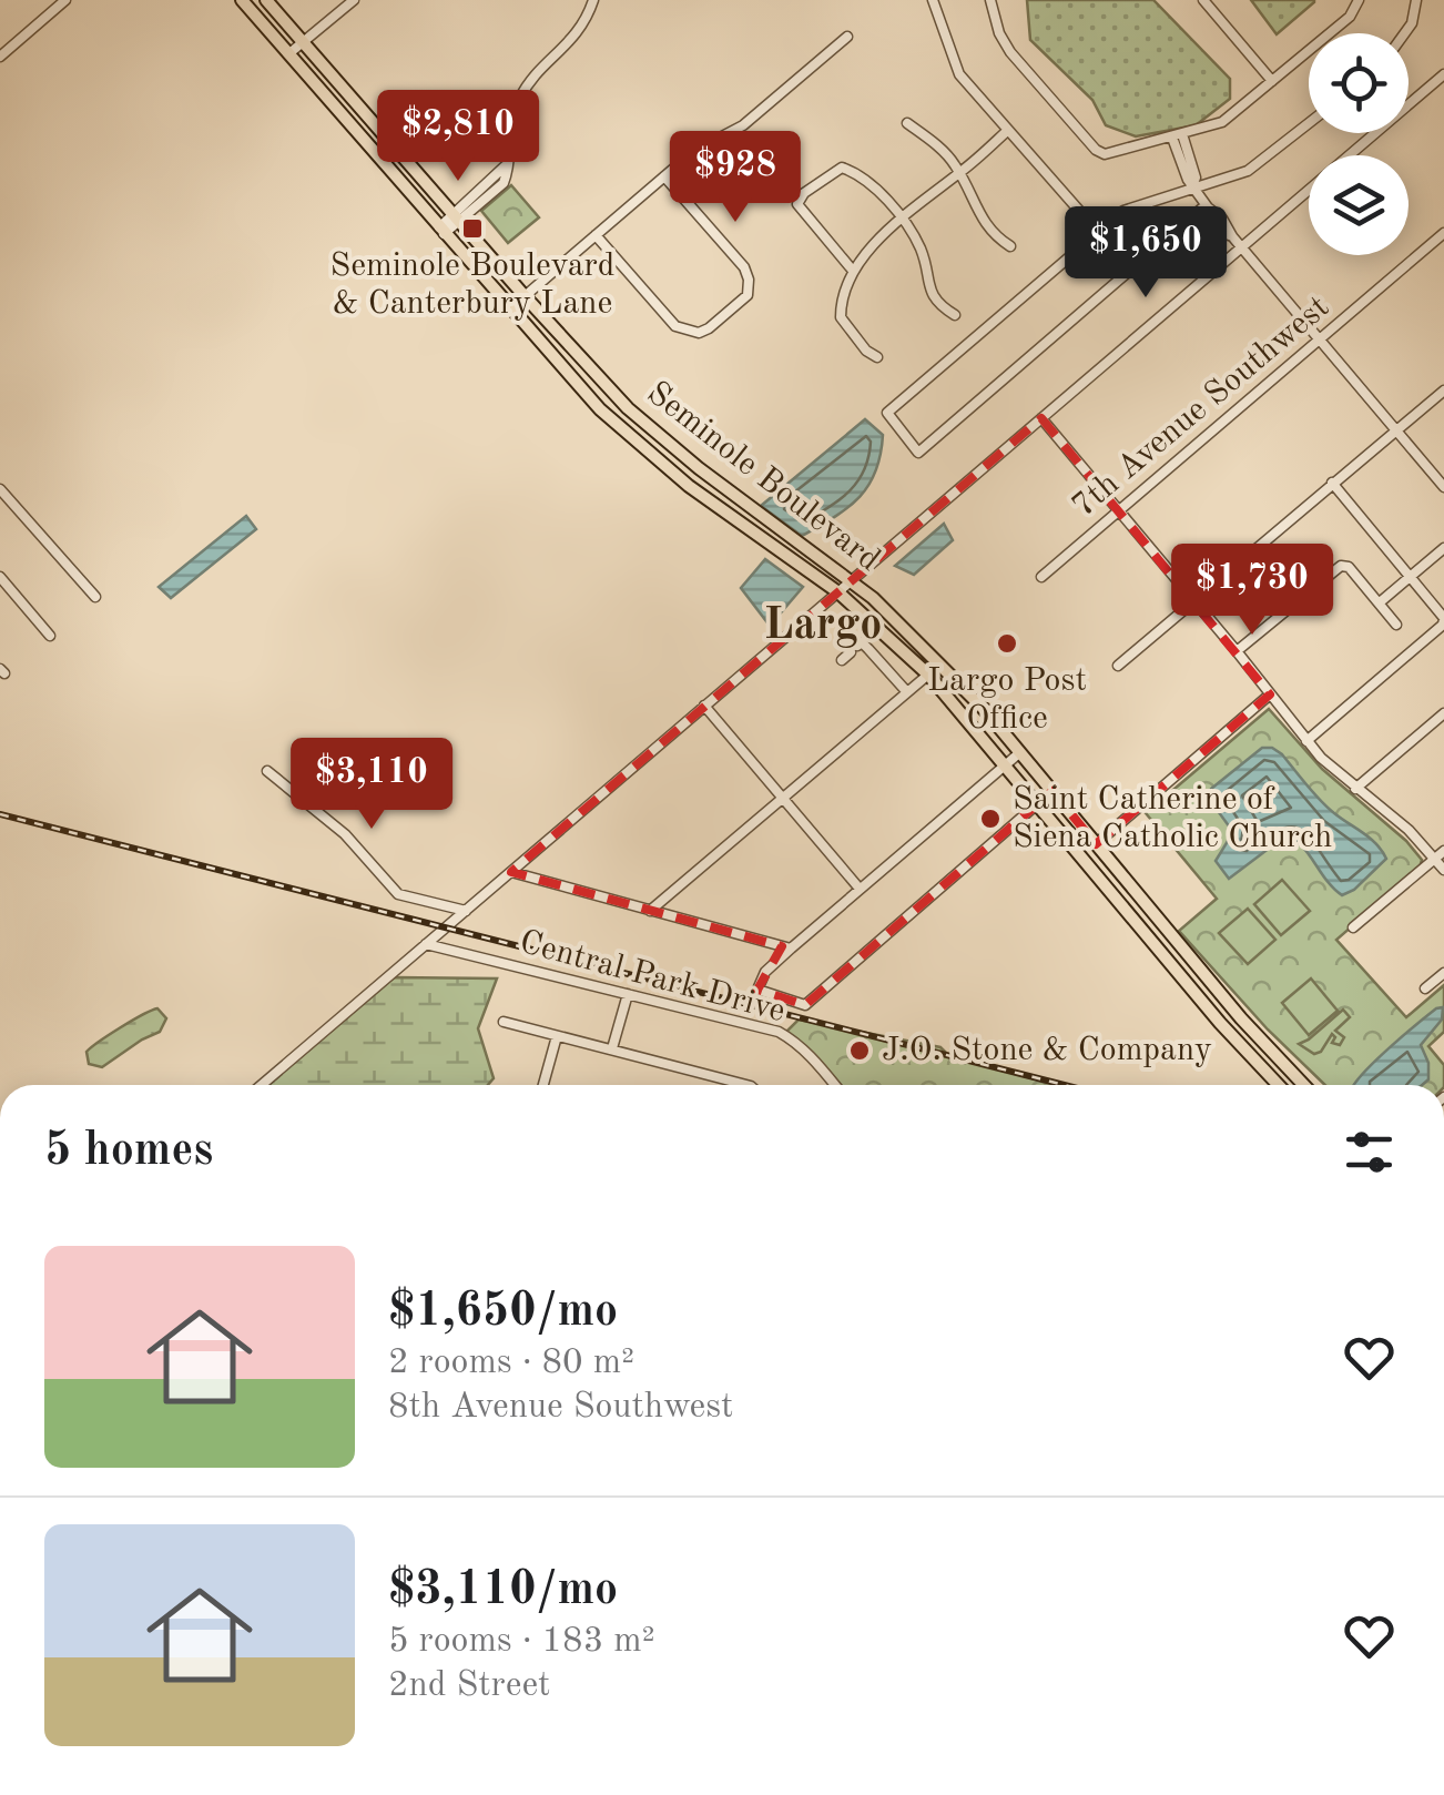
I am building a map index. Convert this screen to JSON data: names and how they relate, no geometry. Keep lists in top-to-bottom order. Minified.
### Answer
{"streets":{"main road":["Seminole Boulevard"],"street":["7th Avenue Southwest","Central Park Drive"]},"districts":["Largo"],"places":{"transit":["Seminole Boulevard & Canterbury Lane"],"other":["Largo Post Office","Saint Catherine of Siena Catholic Church","J.O. Stone & Company"]},"page":{"price":["$2,810","$928","$1,650","$1,730","$3,110"],"heading":"5 homes","list":[{"name":"$1,650/mo","note":"2 rooms · 80 m² · 8th Avenue Southwest"},{"name":"$3,110/mo","note":"5 rooms · 183 m² · 2nd Street"}]}}
